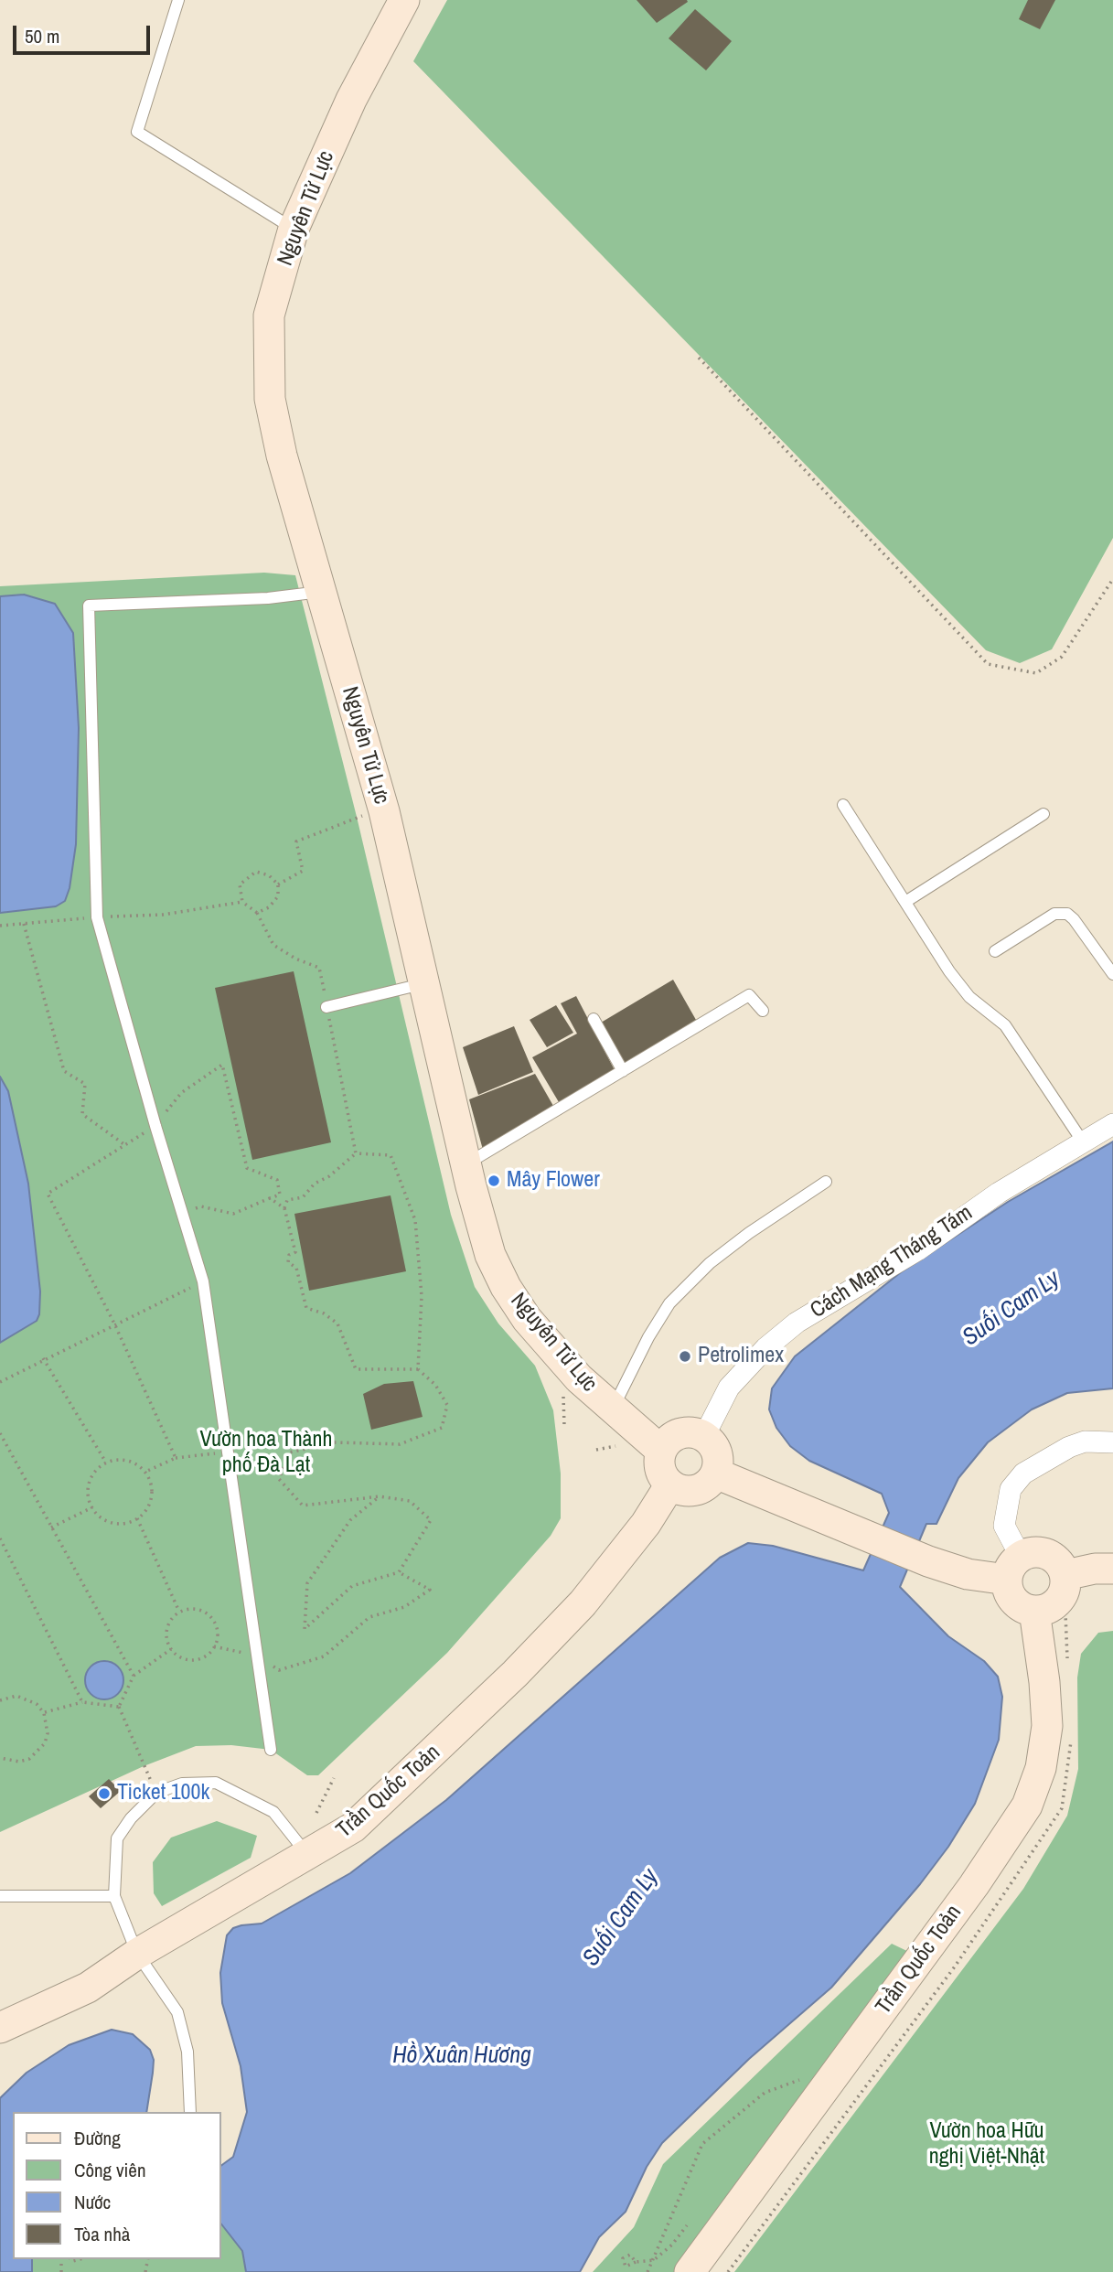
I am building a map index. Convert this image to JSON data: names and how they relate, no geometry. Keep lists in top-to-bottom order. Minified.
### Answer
{"streets":{"main road":["Nguyên Tử Lực","Trần Quốc Toản"],"street":["Cách Mạng Tháng Tám"]},"crossings":[["Nguyên Tử Lực","Cách Mạng Tháng Tám"],["Nguyên Tử Lực","Trần Quốc Toản"],["Cách Mạng Tháng Tám","Trần Quốc Toản"]],"water":["Suối Cam Ly","Hồ Xuân Hương"],"parks":["Vườn hoa Thành phố Đà Lạt","Vườn hoa Hữu nghị Việt-Nhật"],"places":["Mây Flower","Petrolimex","Ticket 100k"],"legend":["Đường","Công viên","Nước","Tòa nhà"],"scale_bar":"50 m"}
